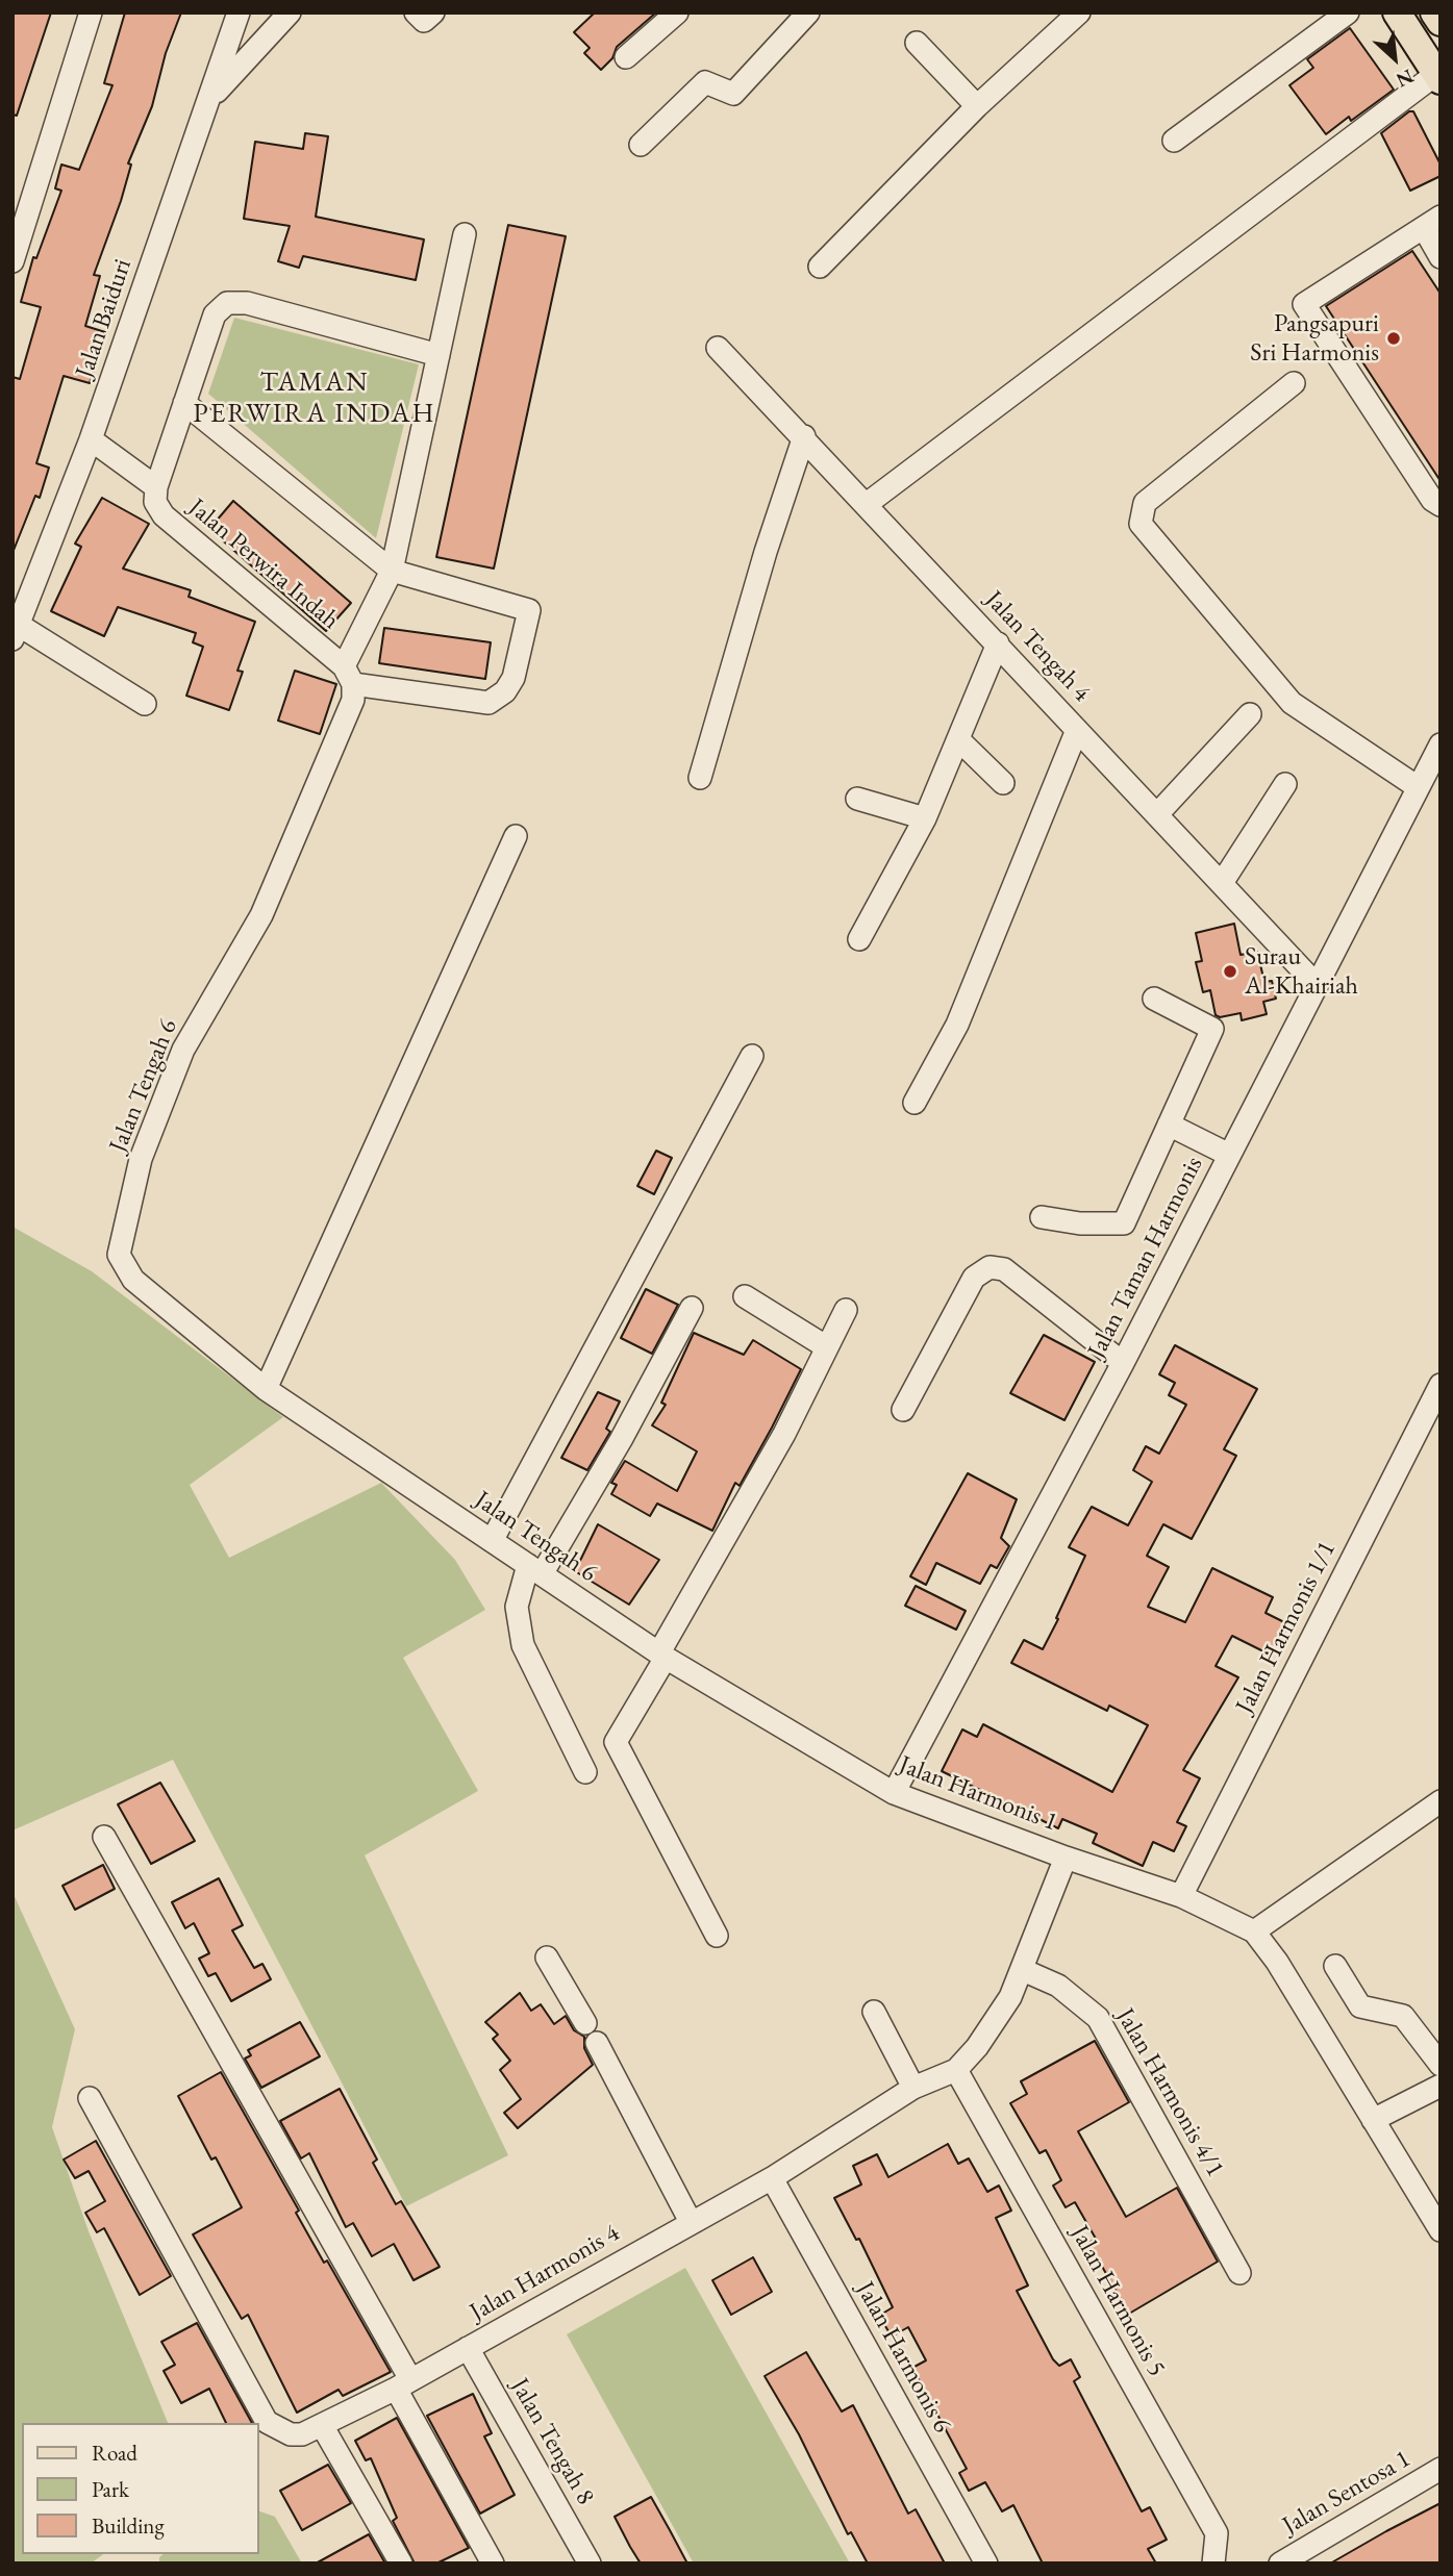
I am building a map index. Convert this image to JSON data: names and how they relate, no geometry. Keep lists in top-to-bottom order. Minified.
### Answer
{"streets":{"street":["Jalan Baiduri","Jalan Perwira Indah","Jalan Tengah 4","Jalan Tengah 6","Jalan Taman Harmonis","Jalan Harmonis 1/1","Jalan Harmonis 1","Jalan Harmonis 4/1","Jalan Harmonis 4","Jalan Harmonis 5","Jalan Harmonis 6","Jalan Tengah 8","Jalan Sentosa 1"]},"crossings":[["Jalan Perwira Indah","Jalan Tengah 6"],["Jalan Tengah 4","Jalan Taman Harmonis"],["Jalan Tengah 6","Jalan Harmonis 1"],["Jalan Taman Harmonis","Jalan Harmonis 1"],["Jalan Harmonis 1/1","Jalan Harmonis 1"],["Jalan Harmonis 1","Jalan Harmonis 4"],["Jalan Harmonis 4/1","Jalan Harmonis 4"],["Jalan Harmonis 4","Jalan Harmonis 5"],["Jalan Harmonis 4","Jalan Harmonis 6"],["Jalan Harmonis 4","Jalan Tengah 8"]],"districts":["TAMAN PERWIRA INDAH"],"places":["Pangsapuri Sri Harmonis","Surau Al-Khairiah"],"legend":["Road","Park","Building"],"north":"bottom right"}
